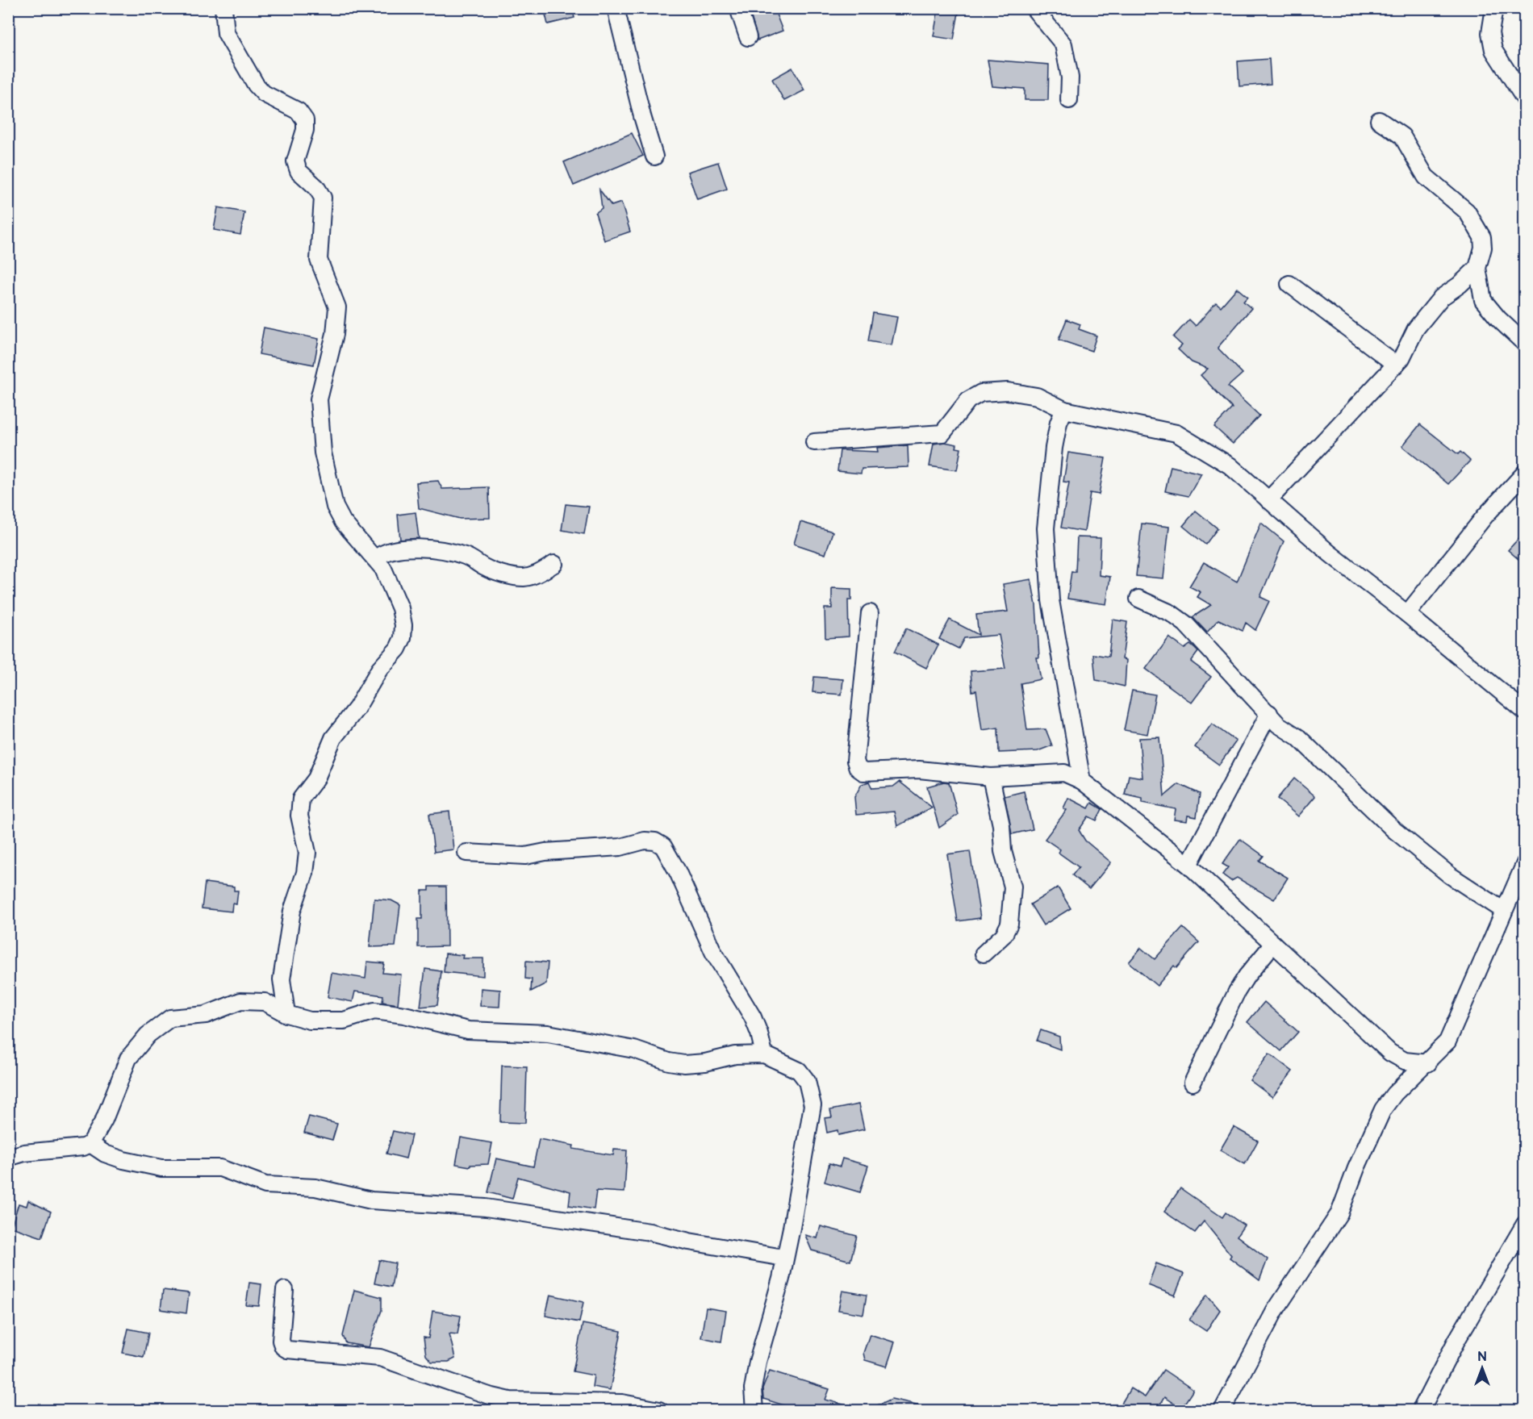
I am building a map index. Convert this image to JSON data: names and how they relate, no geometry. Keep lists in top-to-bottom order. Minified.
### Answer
{"north":"top"}
